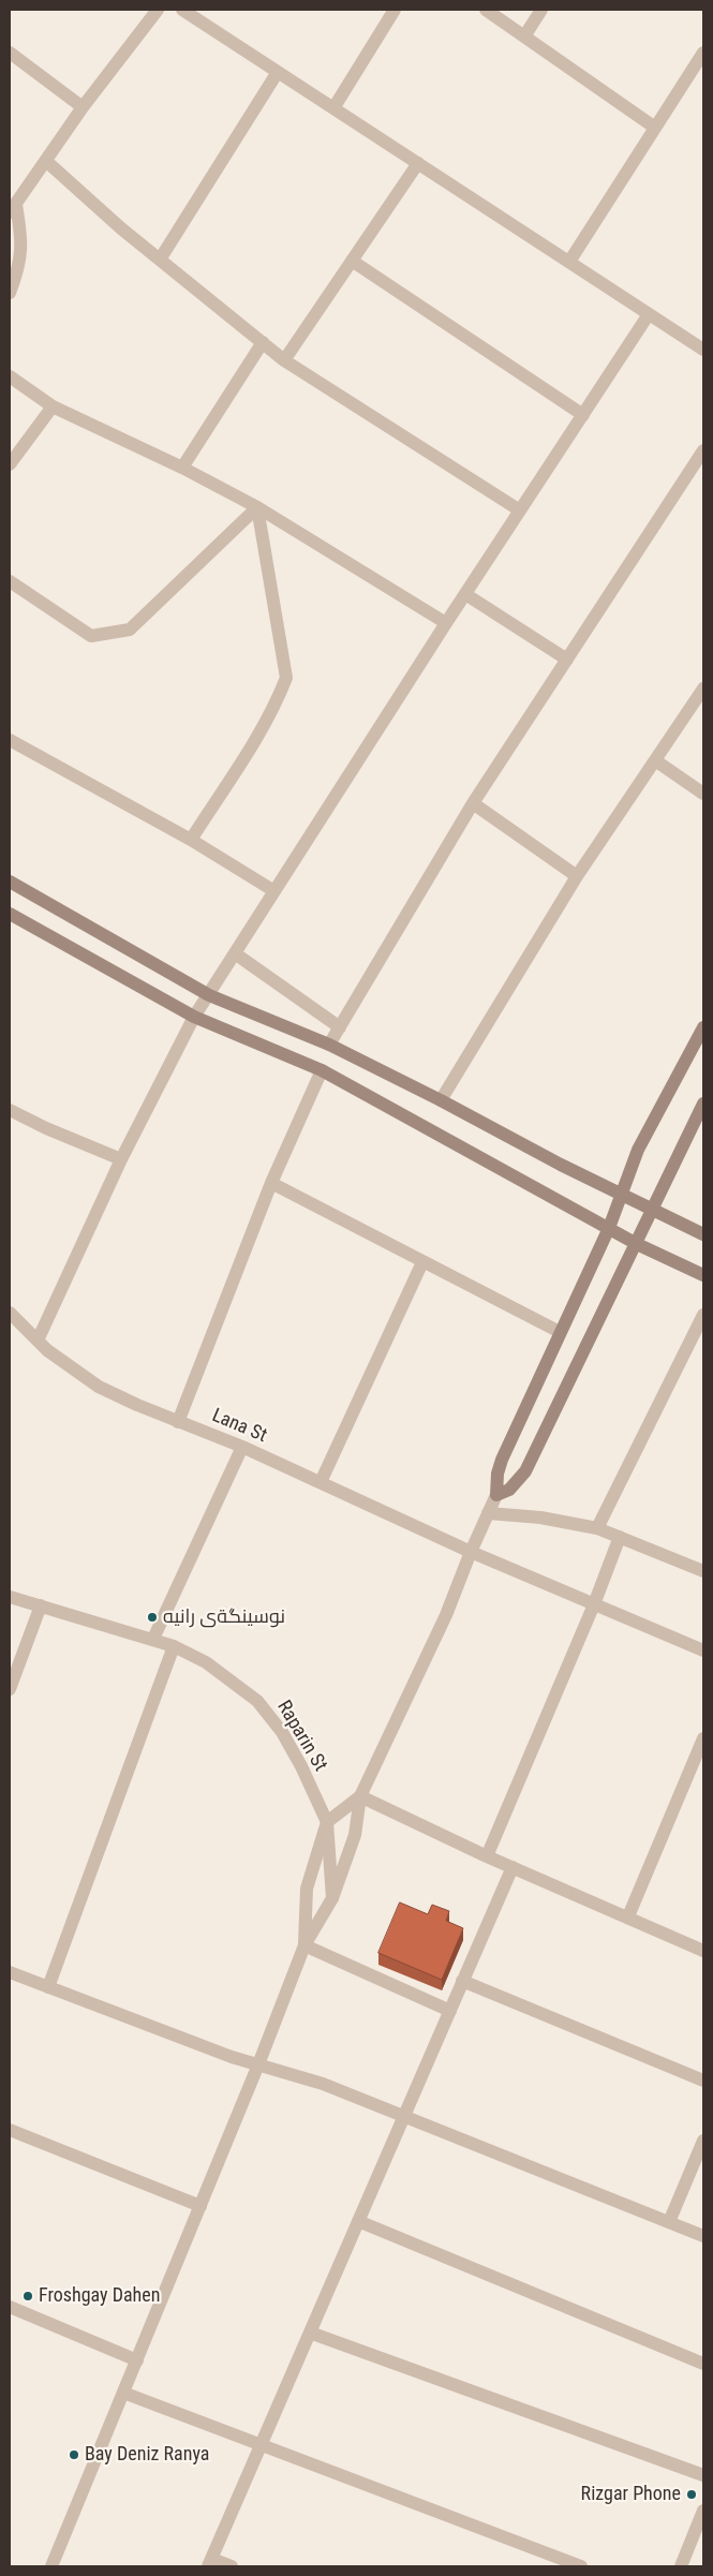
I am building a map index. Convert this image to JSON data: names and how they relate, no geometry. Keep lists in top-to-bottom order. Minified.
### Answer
{"streets":{"street":["Lana St","Raparin St"]},"places":["نوسينگةى رانيه","Froshgay Dahen","Bay Deniz Ranya","Rizgar Phone"]}
